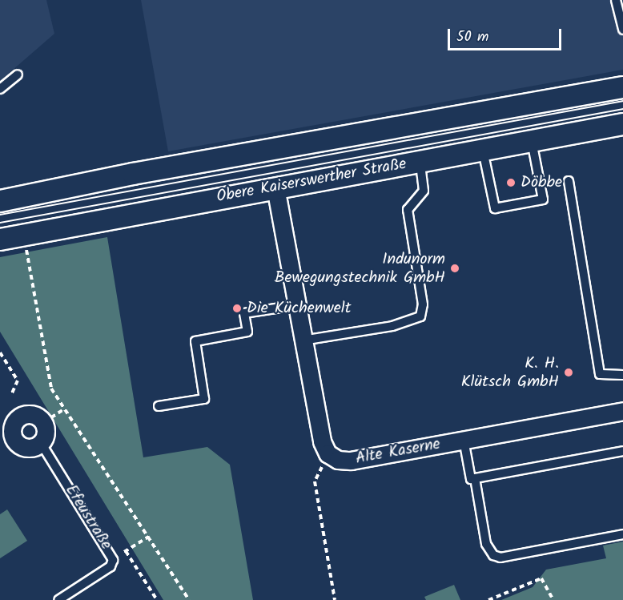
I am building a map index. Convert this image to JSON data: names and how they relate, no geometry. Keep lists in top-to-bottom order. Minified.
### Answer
{"streets":{"street":["Obere Kaiserswerther Straße","Alte Kaserne"],"lane":["Efeustraße"]},"places":["Döbbe","Indunorm Bewegungstechnik GmbH","Die Küchenwelt","K. H. Klütsch GmbH"],"scale_bar":"50 m"}
